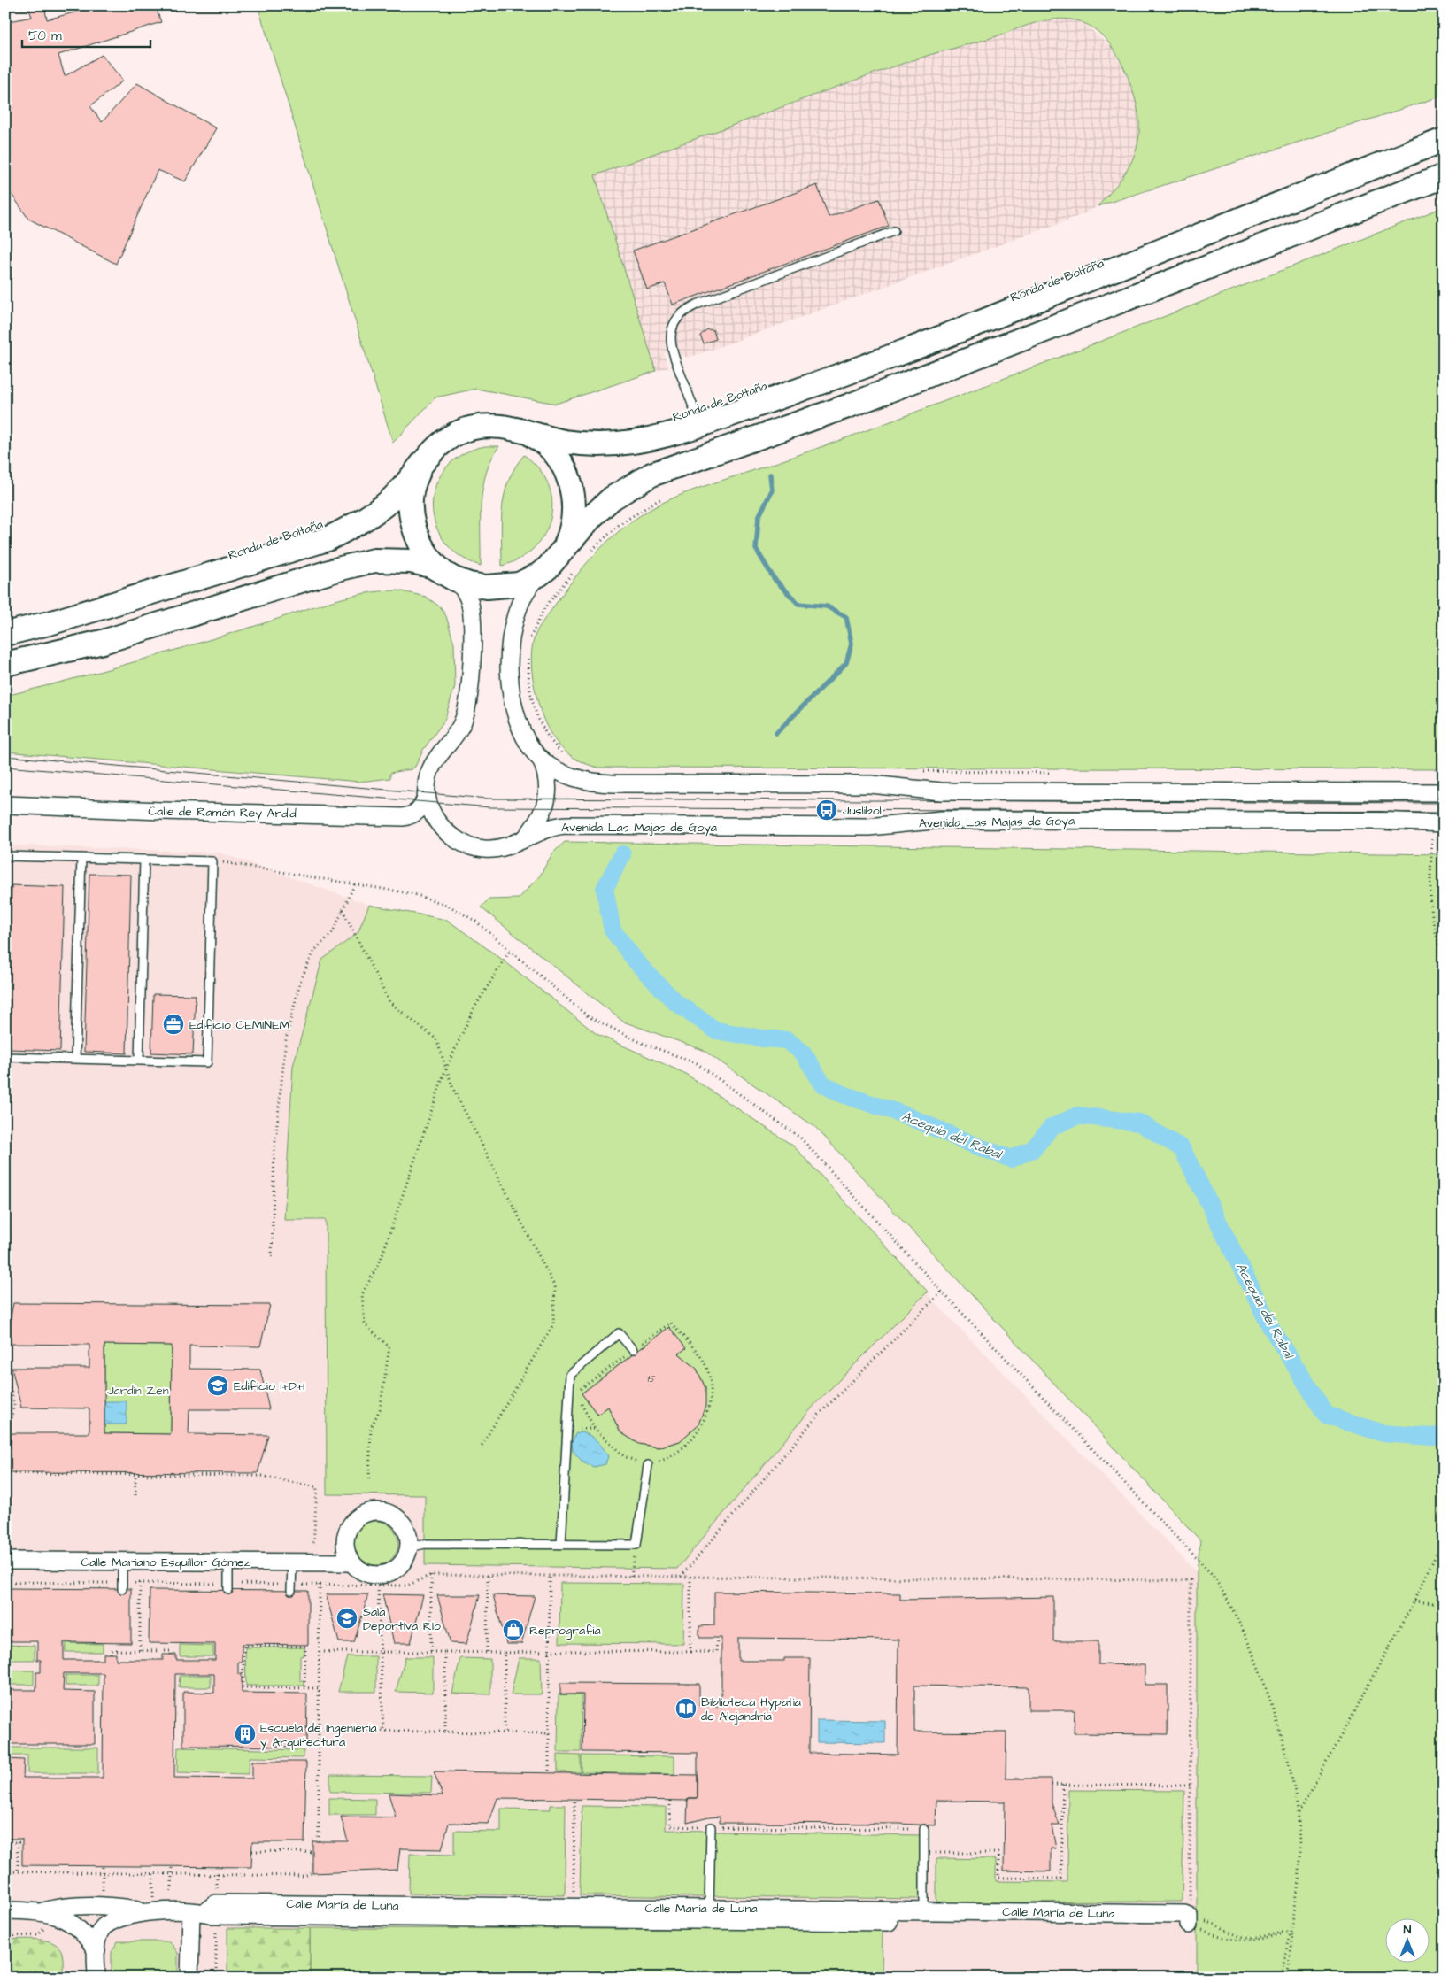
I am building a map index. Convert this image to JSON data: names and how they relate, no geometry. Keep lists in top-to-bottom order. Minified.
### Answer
{"streets":{"main road":["Ronda de Boltaña"],"street":["Calle de Ramón Rey Ardid","Avenida Las Majas de Goya","Calle Mariano Esquillor Gómez","Calle María de Luna"]},"crossings":[["Ronda de Boltaña","Avenida Las Majas de Goya"],["Calle de Ramón Rey Ardid","Avenida Las Majas de Goya"]],"water":["Acequia del Rabal"],"parks":["Jardín Zen"],"places":{"bus stop":["Juslibol"],"office":["Edificio CEMINEM"],"school or university":["Edificio I+D+I","Sala Deportiva Río"],"shop":["Reprografía"],"library":["Biblioteca Hypatia de Alejandría"],"building":["Escuela de Ingeniería y Arquitectura"]},"house_numbers":["15"],"scale_bar":"50 m","north":"top"}
